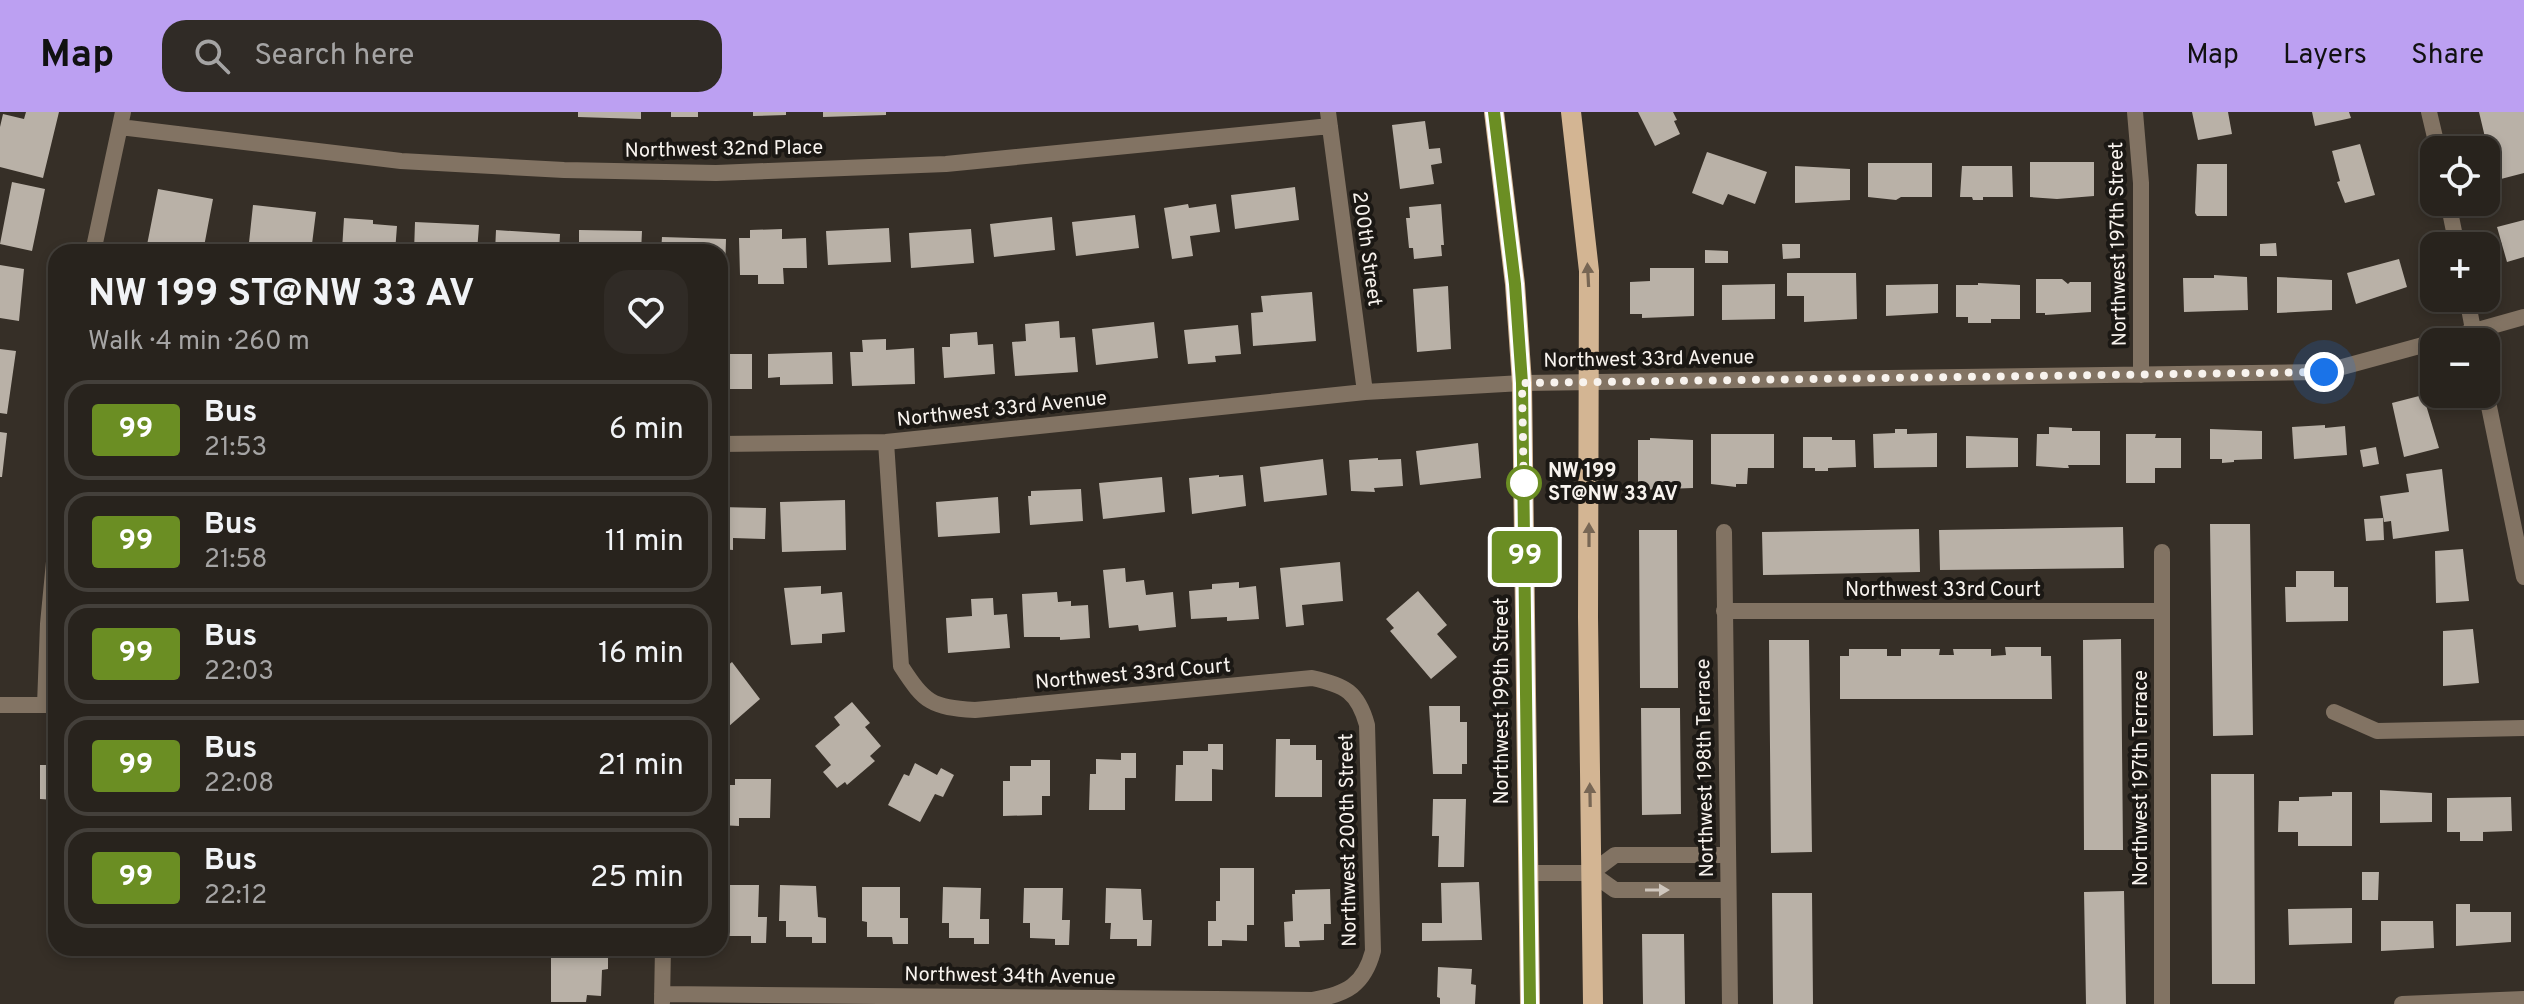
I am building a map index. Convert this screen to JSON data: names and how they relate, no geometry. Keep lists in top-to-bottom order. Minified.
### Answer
{"streets":{"main road":["Northwest 199th Street"],"street":["Northwest 32nd Place","Northwest 197th Street","200th Street","Northwest 33rd Avenue","Northwest 33rd Court","Northwest 198th Terrace","Northwest 197th Terrace","Northwest 200th Street","Northwest 34th Avenue"]},"crossings":[["Northwest 32nd Place","200th Street"],["Northwest 197th Street","Northwest 33rd Avenue"],["200th Street","Northwest 33rd Avenue"],["Northwest 33rd Avenue","Northwest 33rd Court"],["Northwest 33rd Avenue","Northwest 199th Street"],["Northwest 33rd Court","Northwest 198th Terrace"],["Northwest 33rd Court","Northwest 197th Terrace"],["Northwest 33rd Court","Northwest 200th Street"],["Northwest 200th Street","Northwest 34th Avenue"]],"places":["NW 199 ST@NW 33 AV"],"lines":["bus line 99"],"page":{"header":"Map","search":"Search here","nav":["Map","Layers","Share"],"on_map":"99","map_buttons":["+","−"],"heading":["NW 199 ST@NW 33 AV","Walk · 4 min · 260 m"],"list":[{"mark":"99","name":"Bus","note":"21:53","value":"6 min"},{"mark":"99","name":"Bus","note":"21:58","value":"11 min"},{"mark":"99","name":"Bus","note":"22:03","value":"16 min"},{"mark":"99","name":"Bus","note":"22:08","value":"21 min"},{"mark":"99","name":"Bus","note":"22:12","value":"25 min"}]}}
